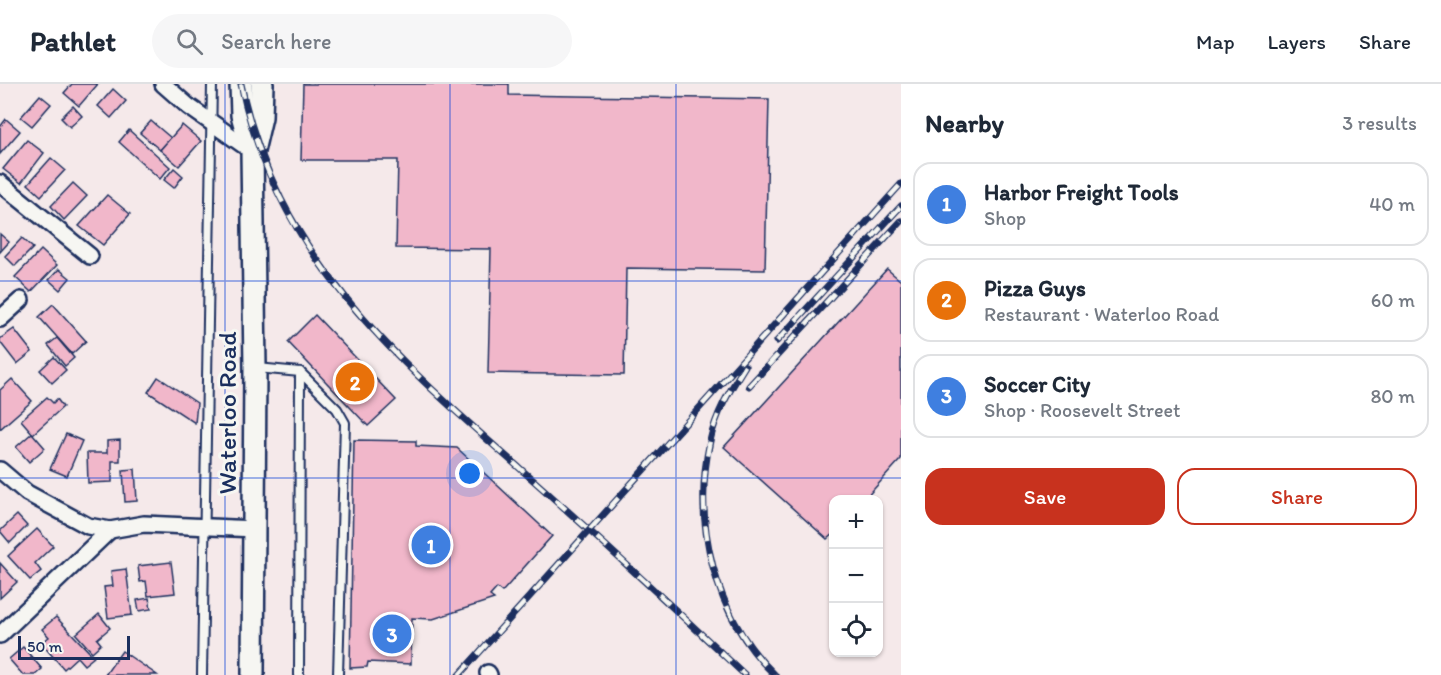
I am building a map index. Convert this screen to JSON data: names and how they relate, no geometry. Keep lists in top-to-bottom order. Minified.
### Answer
{"streets":{"main road":["Waterloo Road"]},"scale_bar":"50 m","page":{"header":"Pathlet","search":"Search here","nav":["Map","Layers","Share"],"heading":["Nearby","3 results"],"list":[{"mark":"1","name":"Harbor Freight Tools","note":"Shop","value":"40 m"},{"mark":"2","name":"Pizza Guys","note":"Restaurant · Waterloo Road","value":"60 m"},{"mark":"3","name":"Soccer City","note":"Shop · Roosevelt Street","value":"80 m"}],"pins":["2","1","3"],"buttons":["Save","Share"],"map_buttons":["+","−"],"scale":"50 m"}}
